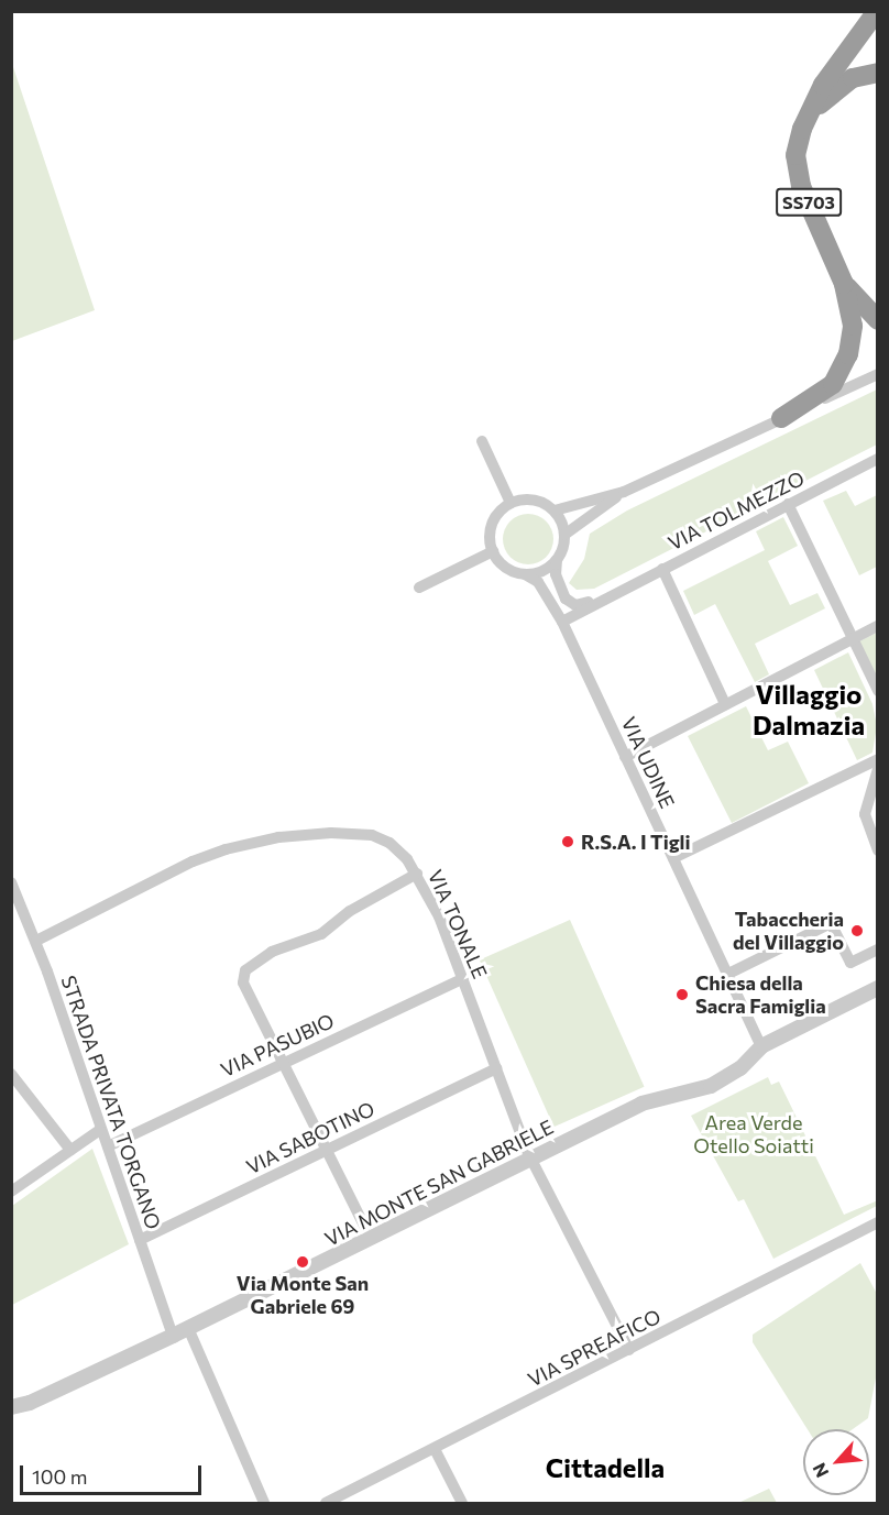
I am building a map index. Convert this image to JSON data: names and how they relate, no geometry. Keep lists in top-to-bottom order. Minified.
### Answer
{"streets":{"highway":["SS703"],"street":["VIA TOLMEZZO","VIA UDINE","VIA TONALE","VIA PASUBIO","STRADA PRIVATA TORGANO","VIA SABOTINO","VIA MONTE SAN GABRIELE","VIA SPREAFICO"]},"crossings":[["VIA TOLMEZZO","VIA UDINE"],["VIA UDINE","VIA MONTE SAN GABRIELE"],["VIA TONALE","VIA PASUBIO"],["VIA TONALE","STRADA PRIVATA TORGANO"],["VIA TONALE","VIA SABOTINO"],["VIA TONALE","VIA MONTE SAN GABRIELE"],["VIA TONALE","VIA SPREAFICO"],["VIA PASUBIO","STRADA PRIVATA TORGANO"],["STRADA PRIVATA TORGANO","VIA SABOTINO"],["STRADA PRIVATA TORGANO","VIA MONTE SAN GABRIELE"]],"districts":["Villaggio Dalmazia","Cittadella"],"parks":["Area Verde Otello Soiatti"],"places":["R.S.A. I Tigli","Tabaccheria del Villaggio","Chiesa della Sacra Famiglia","Via Monte San Gabriele 69"],"scale_bar":"100 m","north":"bottom left"}
